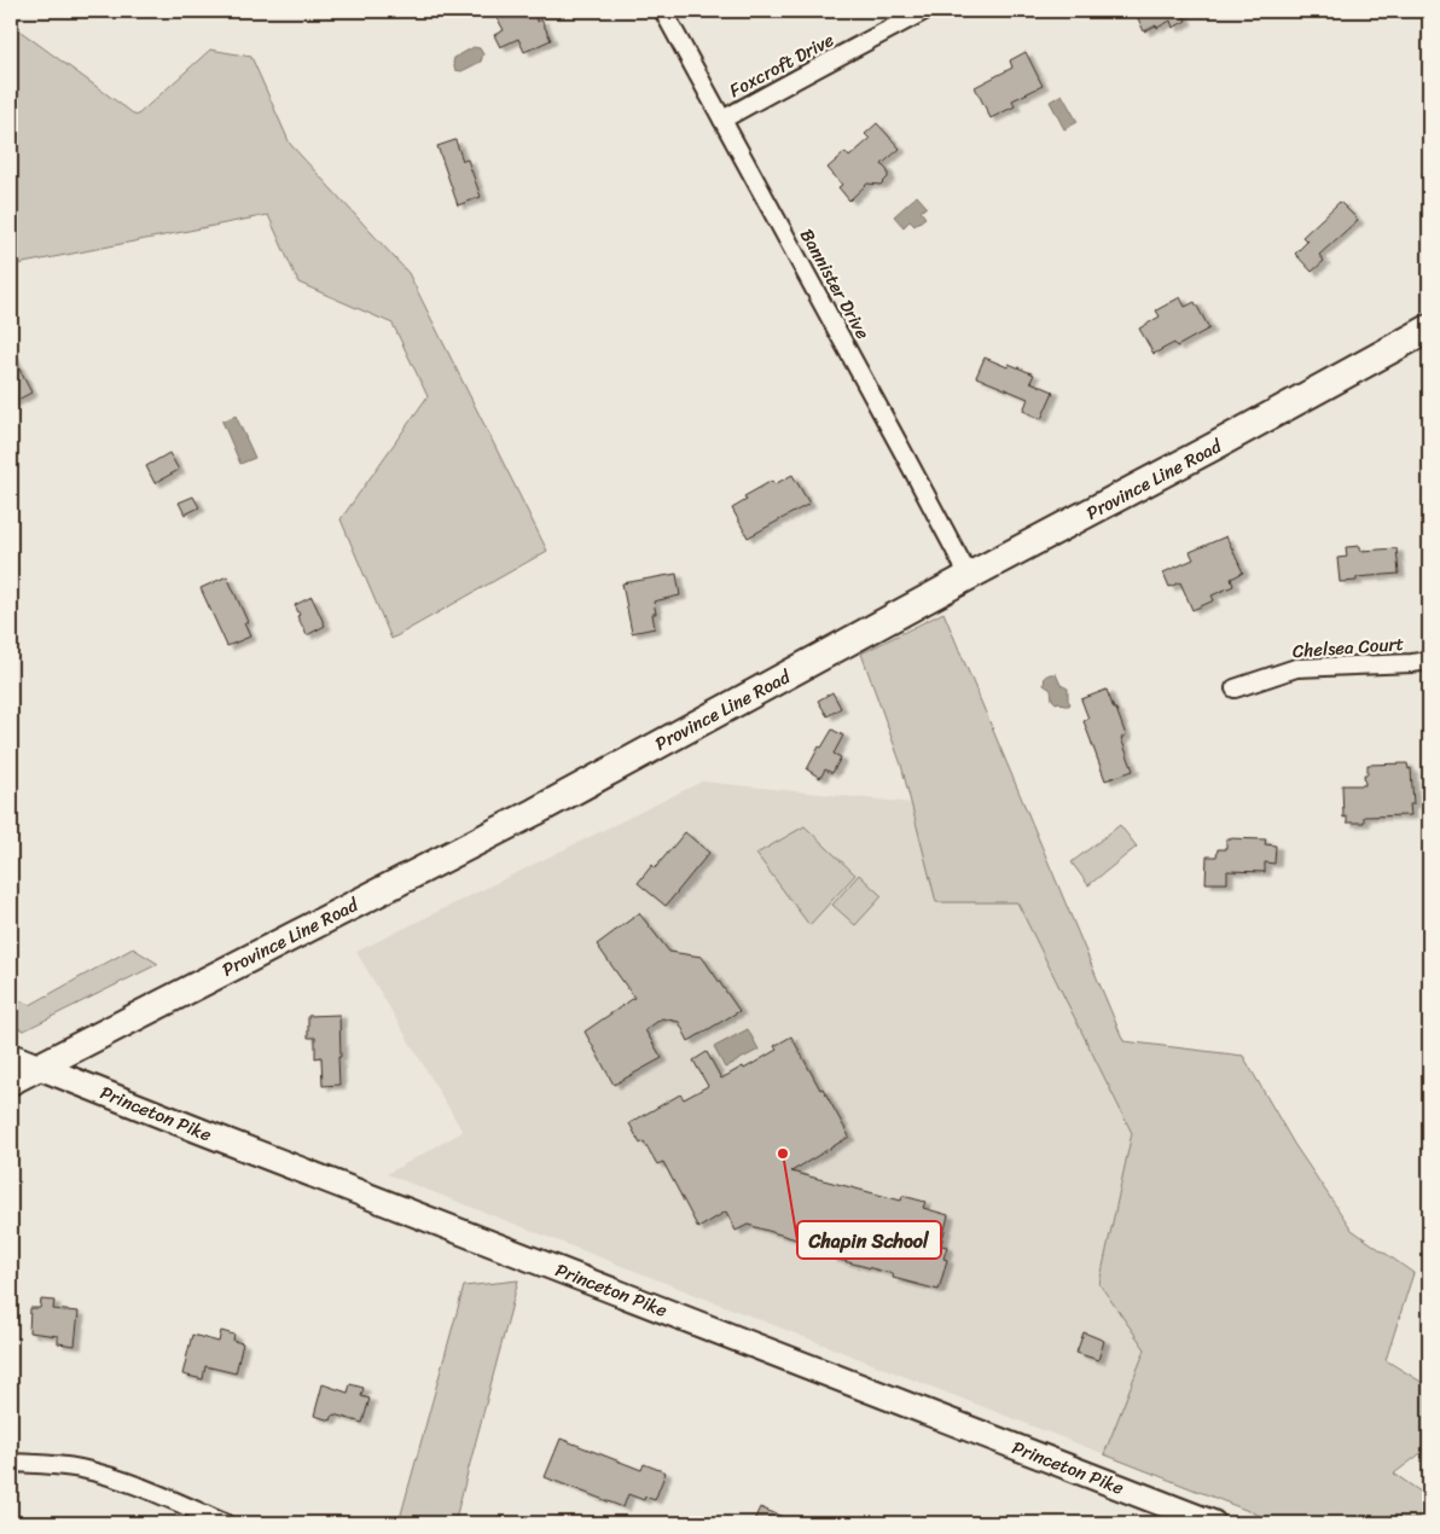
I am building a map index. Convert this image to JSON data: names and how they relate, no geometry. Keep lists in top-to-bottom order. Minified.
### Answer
{"streets":{"main road":["Province Line Road","Princeton Pike"],"street":["Foxcroft Drive","Bannister Drive","Chelsea Court"]},"crossings":[["Foxcroft Drive","Bannister Drive"],["Bannister Drive","Province Line Road"],["Province Line Road","Princeton Pike"]],"places":["Chapin School"]}
